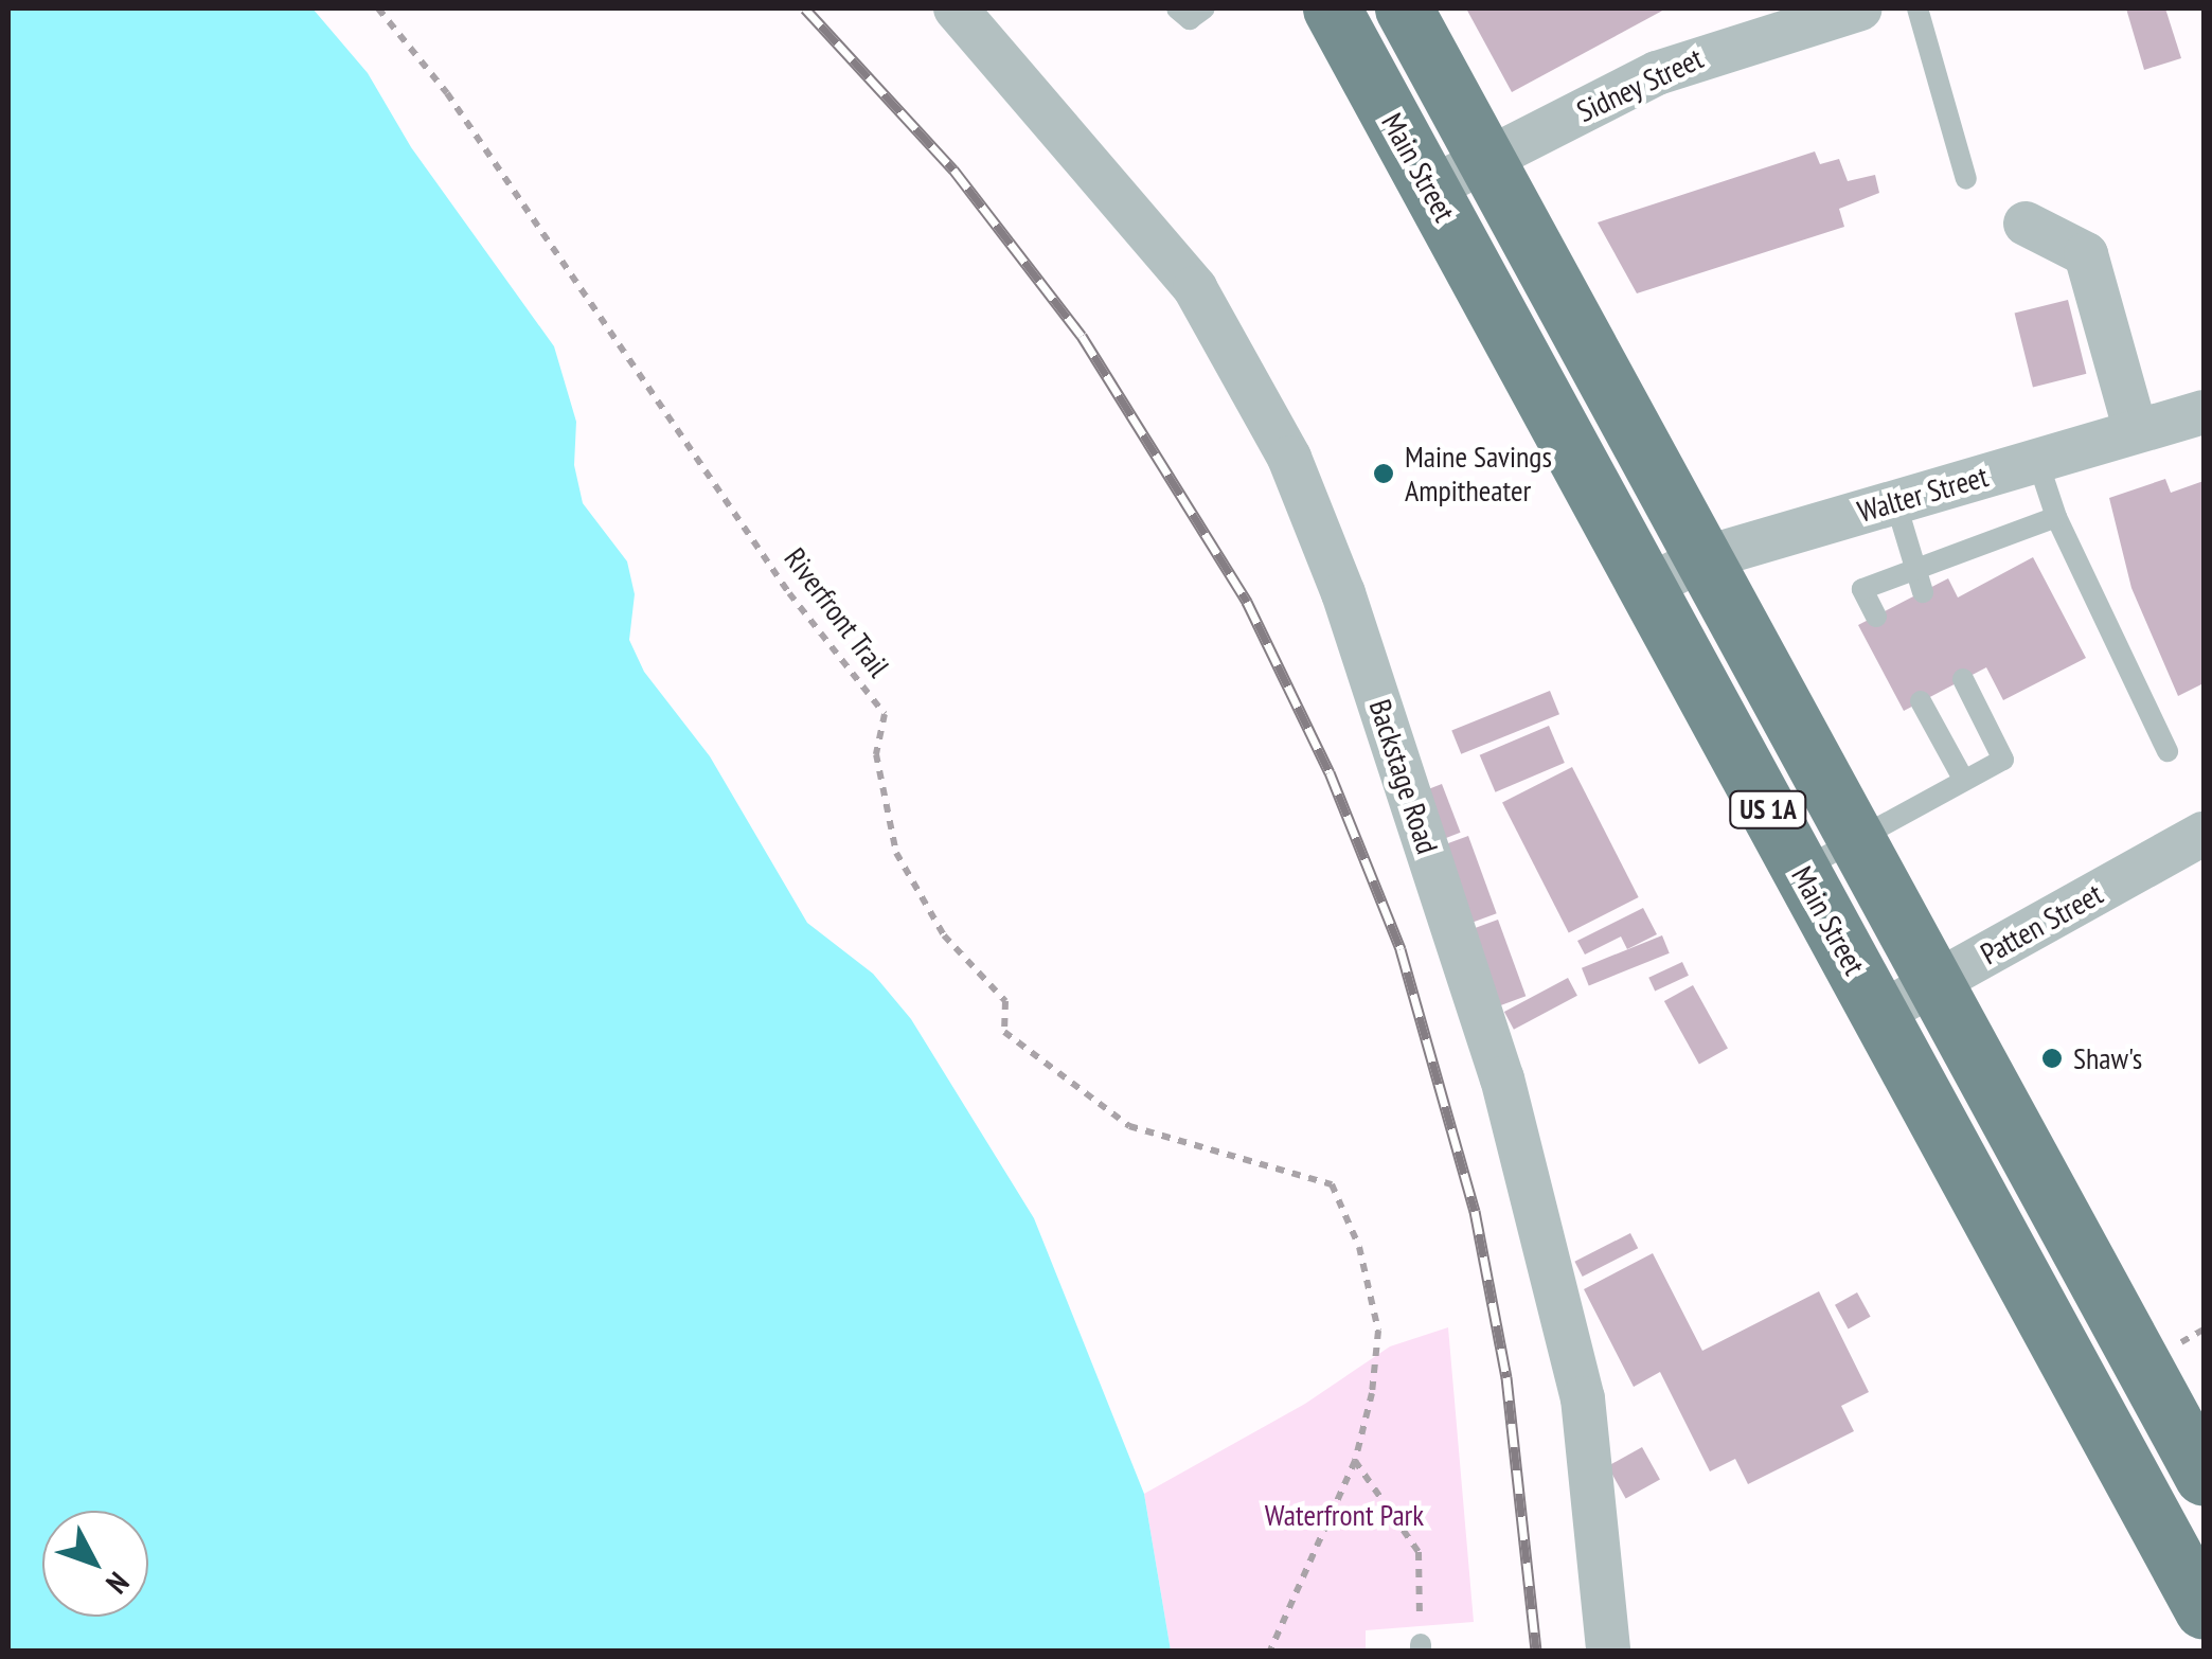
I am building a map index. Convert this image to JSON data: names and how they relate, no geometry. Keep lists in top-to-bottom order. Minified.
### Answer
{"streets":{"main road":["Main Street","US 1A"],"street":["Sidney Street","Walter Street","Backstage Road","Patten Street"],"path":["Riverfront Trail"]},"crossings":[["Sidney Street","Main Street"],["Sidney Street","US 1A"],["Main Street","Walter Street"],["Main Street","Patten Street"],["Walter Street","US 1A"],["US 1A","Patten Street"]],"parks":["Waterfront Park"],"places":["Maine Savings Ampitheater","Shaw's"],"north":"bottom right"}
